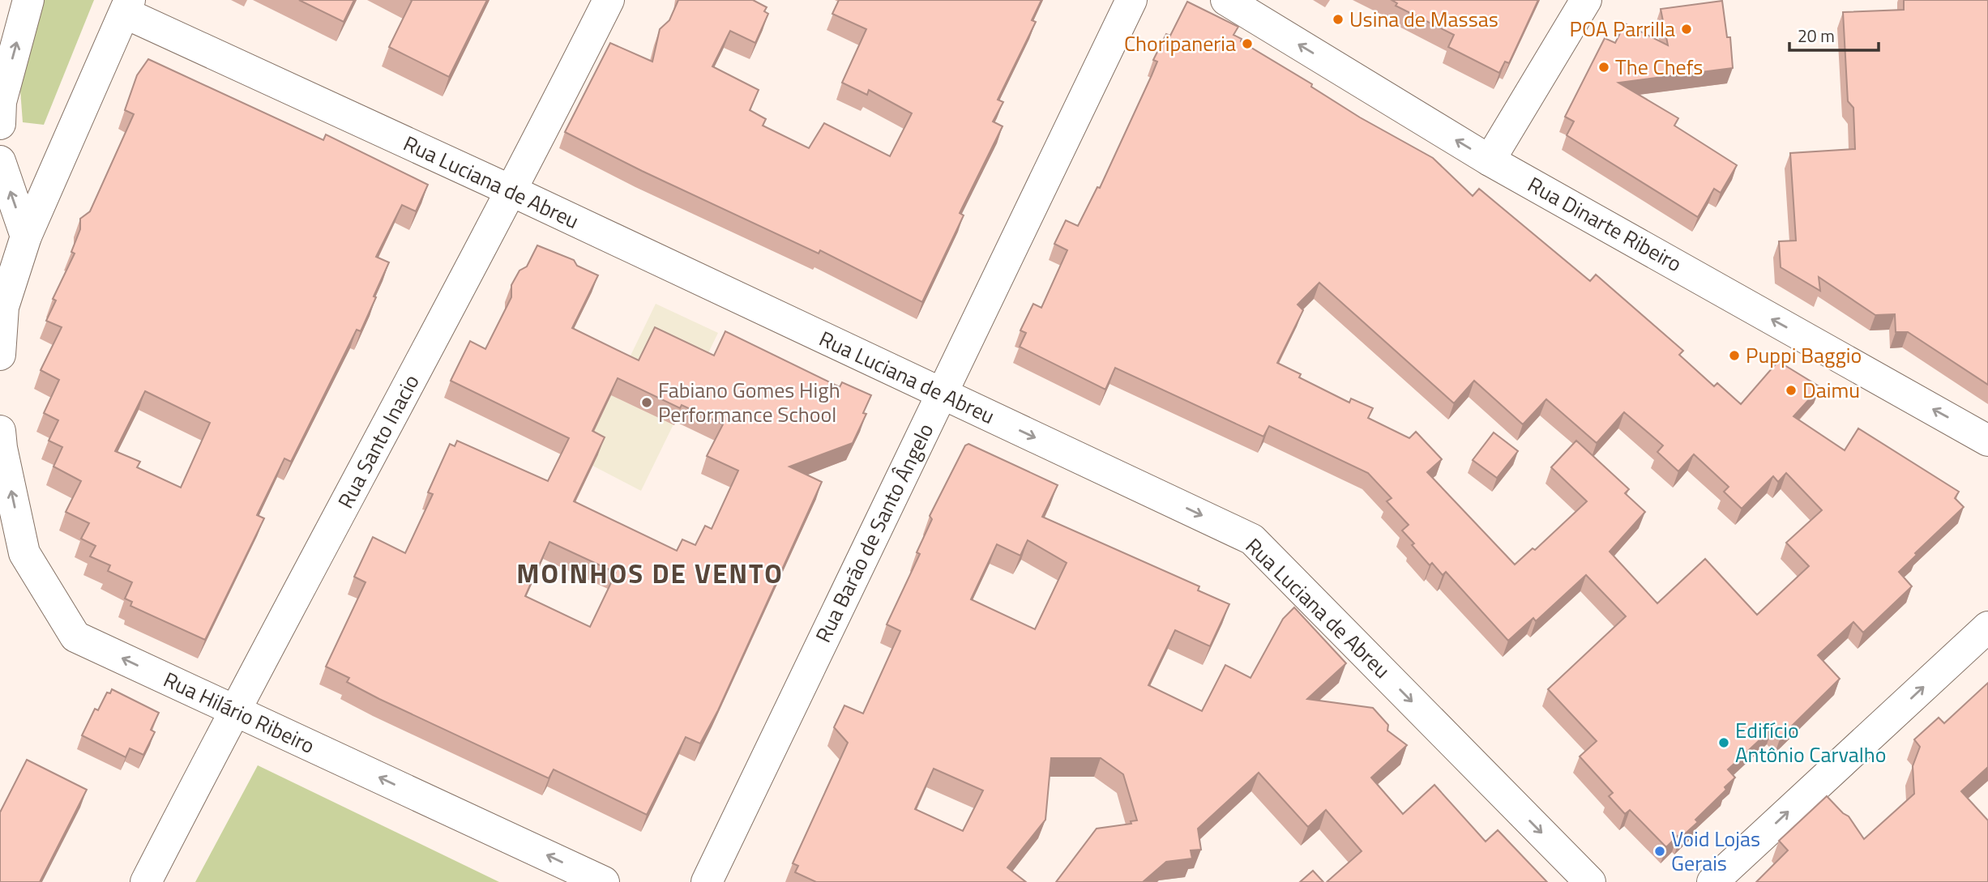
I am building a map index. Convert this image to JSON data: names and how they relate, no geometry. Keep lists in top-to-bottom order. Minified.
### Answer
{"streets":{"street":["Rua Luciana de Abreu","Rua Dinarte Ribeiro","Rua Santo Inacio","Rua Barão de Santo Ângelo","Rua Hilário Ribeiro"]},"crossings":[["Rua Luciana de Abreu","Rua Santo Inacio"],["Rua Luciana de Abreu","Rua Barão de Santo Ângelo"],["Rua Santo Inacio","Rua Hilário Ribeiro"]],"one_way":["Rua Luciana de Abreu","Rua Dinarte Ribeiro","Rua Hilário Ribeiro"],"districts":["MOINHOS DE VENTO"],"places":["Usina de Massas","POA Parrilla","Choripaneria","The Chefs","Puppi Baggio","Daimu","Fabiano Gomes High Performance School","Edifício Antônio Carvalho","Void Lojas Gerais"],"scale_bar":"20 m"}
